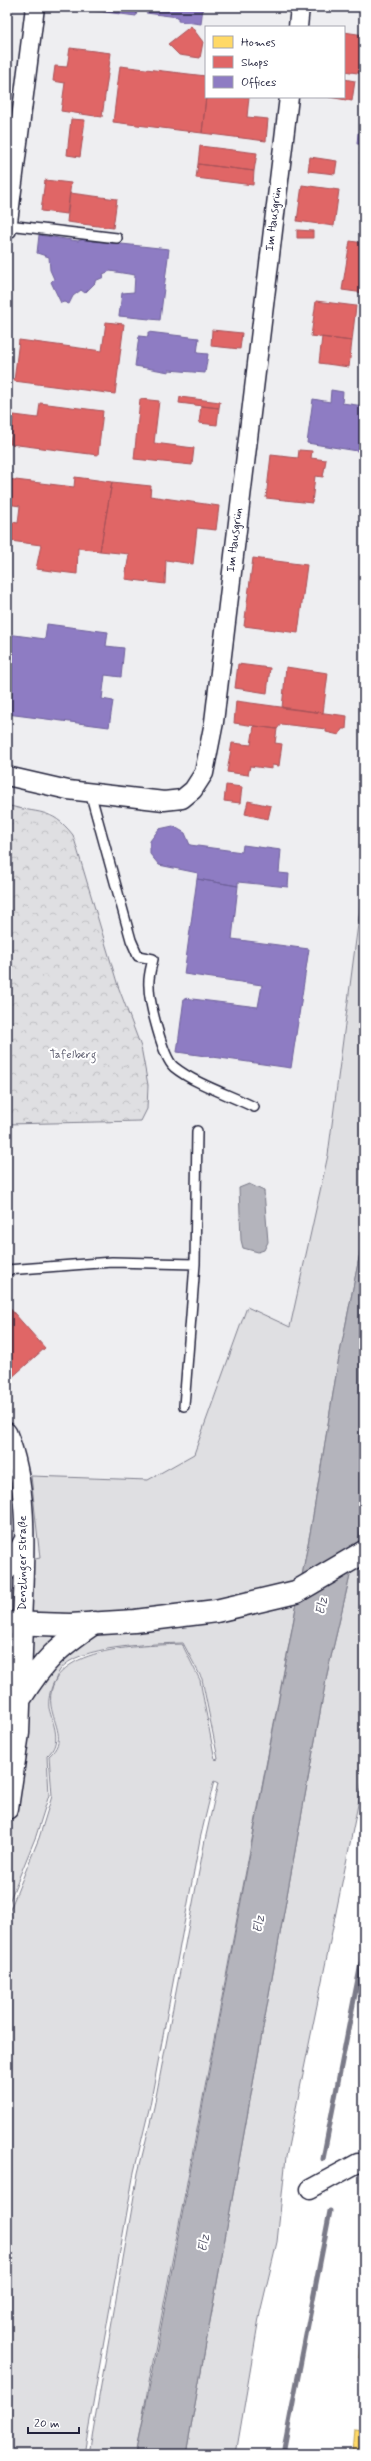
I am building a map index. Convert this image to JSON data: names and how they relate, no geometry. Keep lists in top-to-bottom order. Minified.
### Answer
{"streets":{"street":["Im Hausgrün","Denzlinger Straße"]},"water":["Elz"],"parks":["Tafelberg"],"legend":["Homes","Shops","Offices"],"scale_bar":"20 m"}
